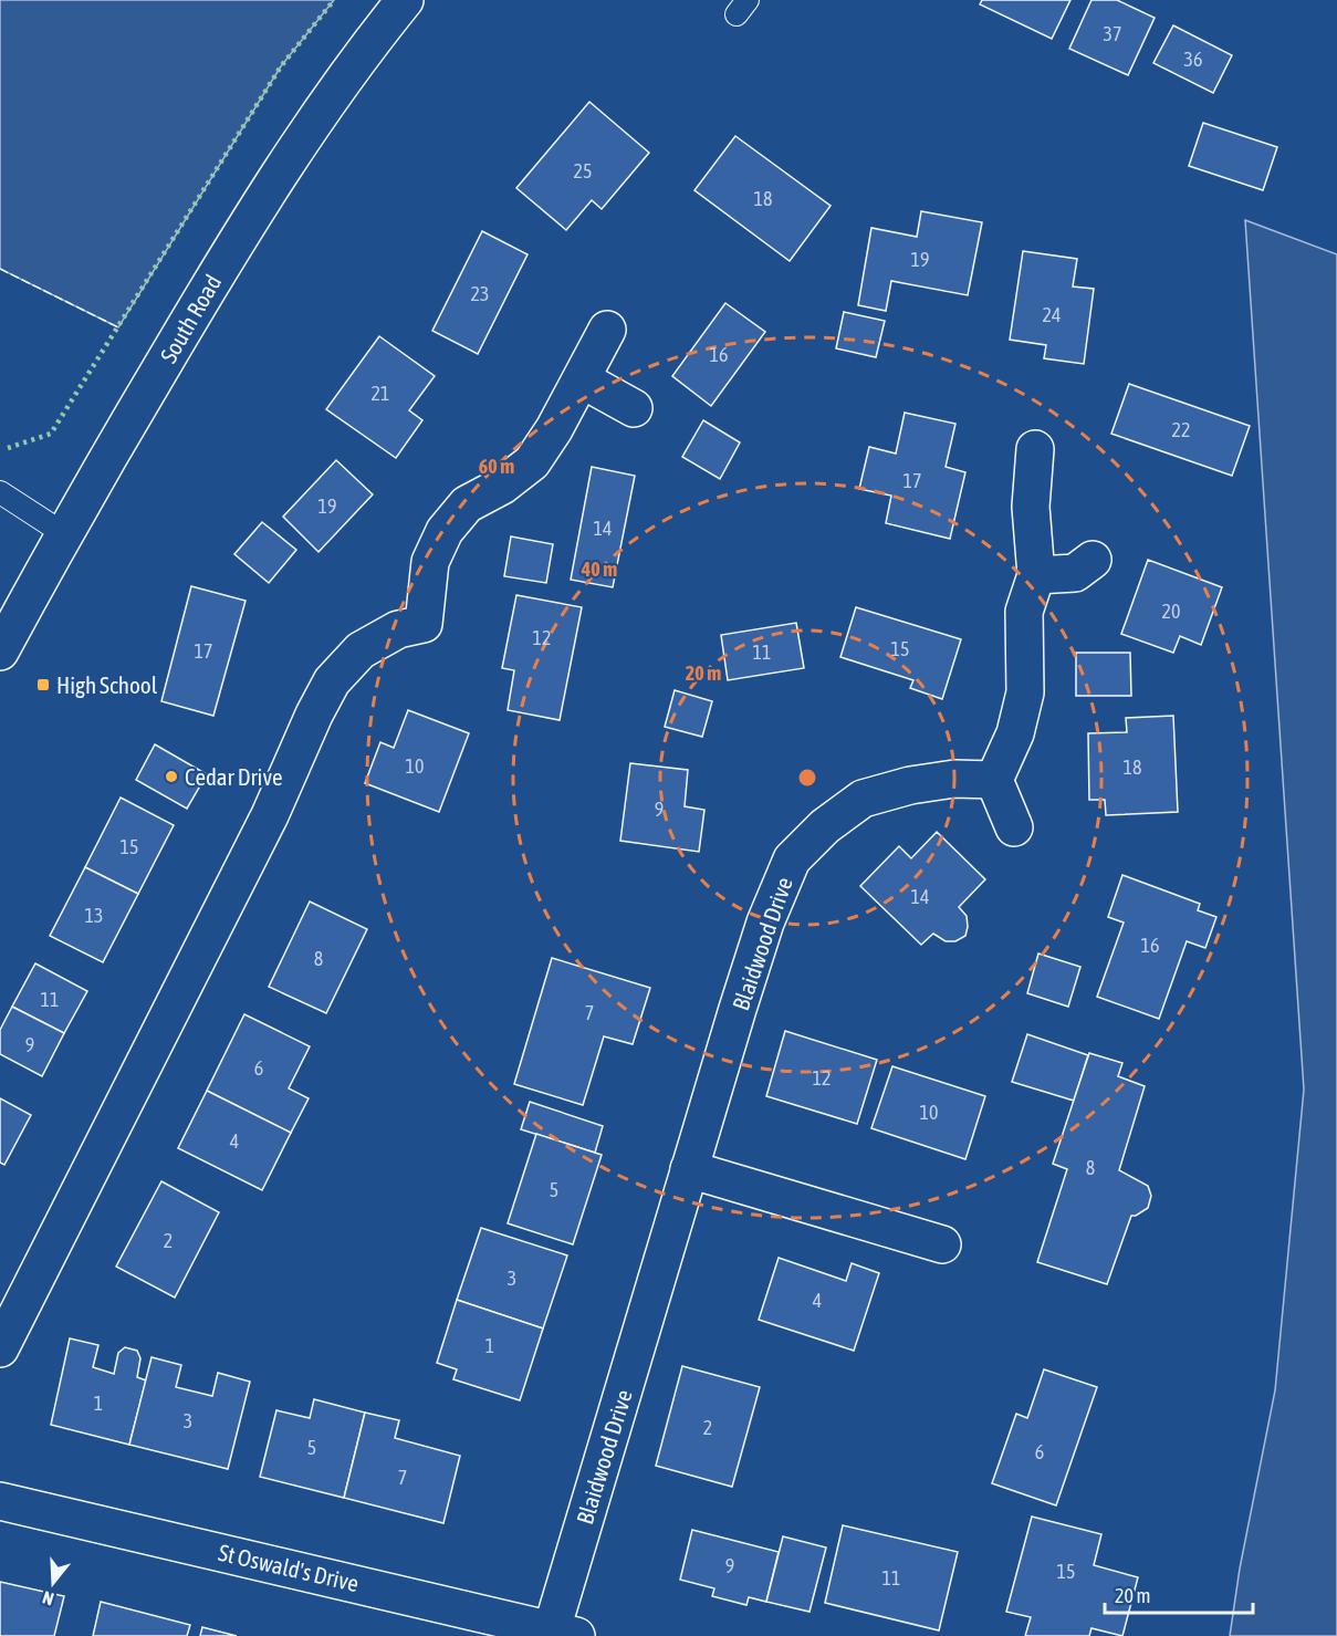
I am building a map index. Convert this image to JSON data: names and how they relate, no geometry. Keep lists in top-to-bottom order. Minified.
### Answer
{"streets":{"street":["South Road","Blaidwood Drive","St Oswald's Drive"]},"crossings":[["Blaidwood Drive","St Oswald's Drive"]],"places":{"transit":["High School"],"other":["Cedar Drive"]},"house_numbers":["37","36","25","18","19","23","24","16","21","22","17","19","14","20","12","15","17","11","10","18","9","15","14","13","16","8","11","7","9","6","12","10","4","8","5","2","3","4","1","1","3","2","5","6","7","9","15","11"],"scale_bar":"20 m","north":"bottom","rings":["60 m","40 m","20 m"]}
